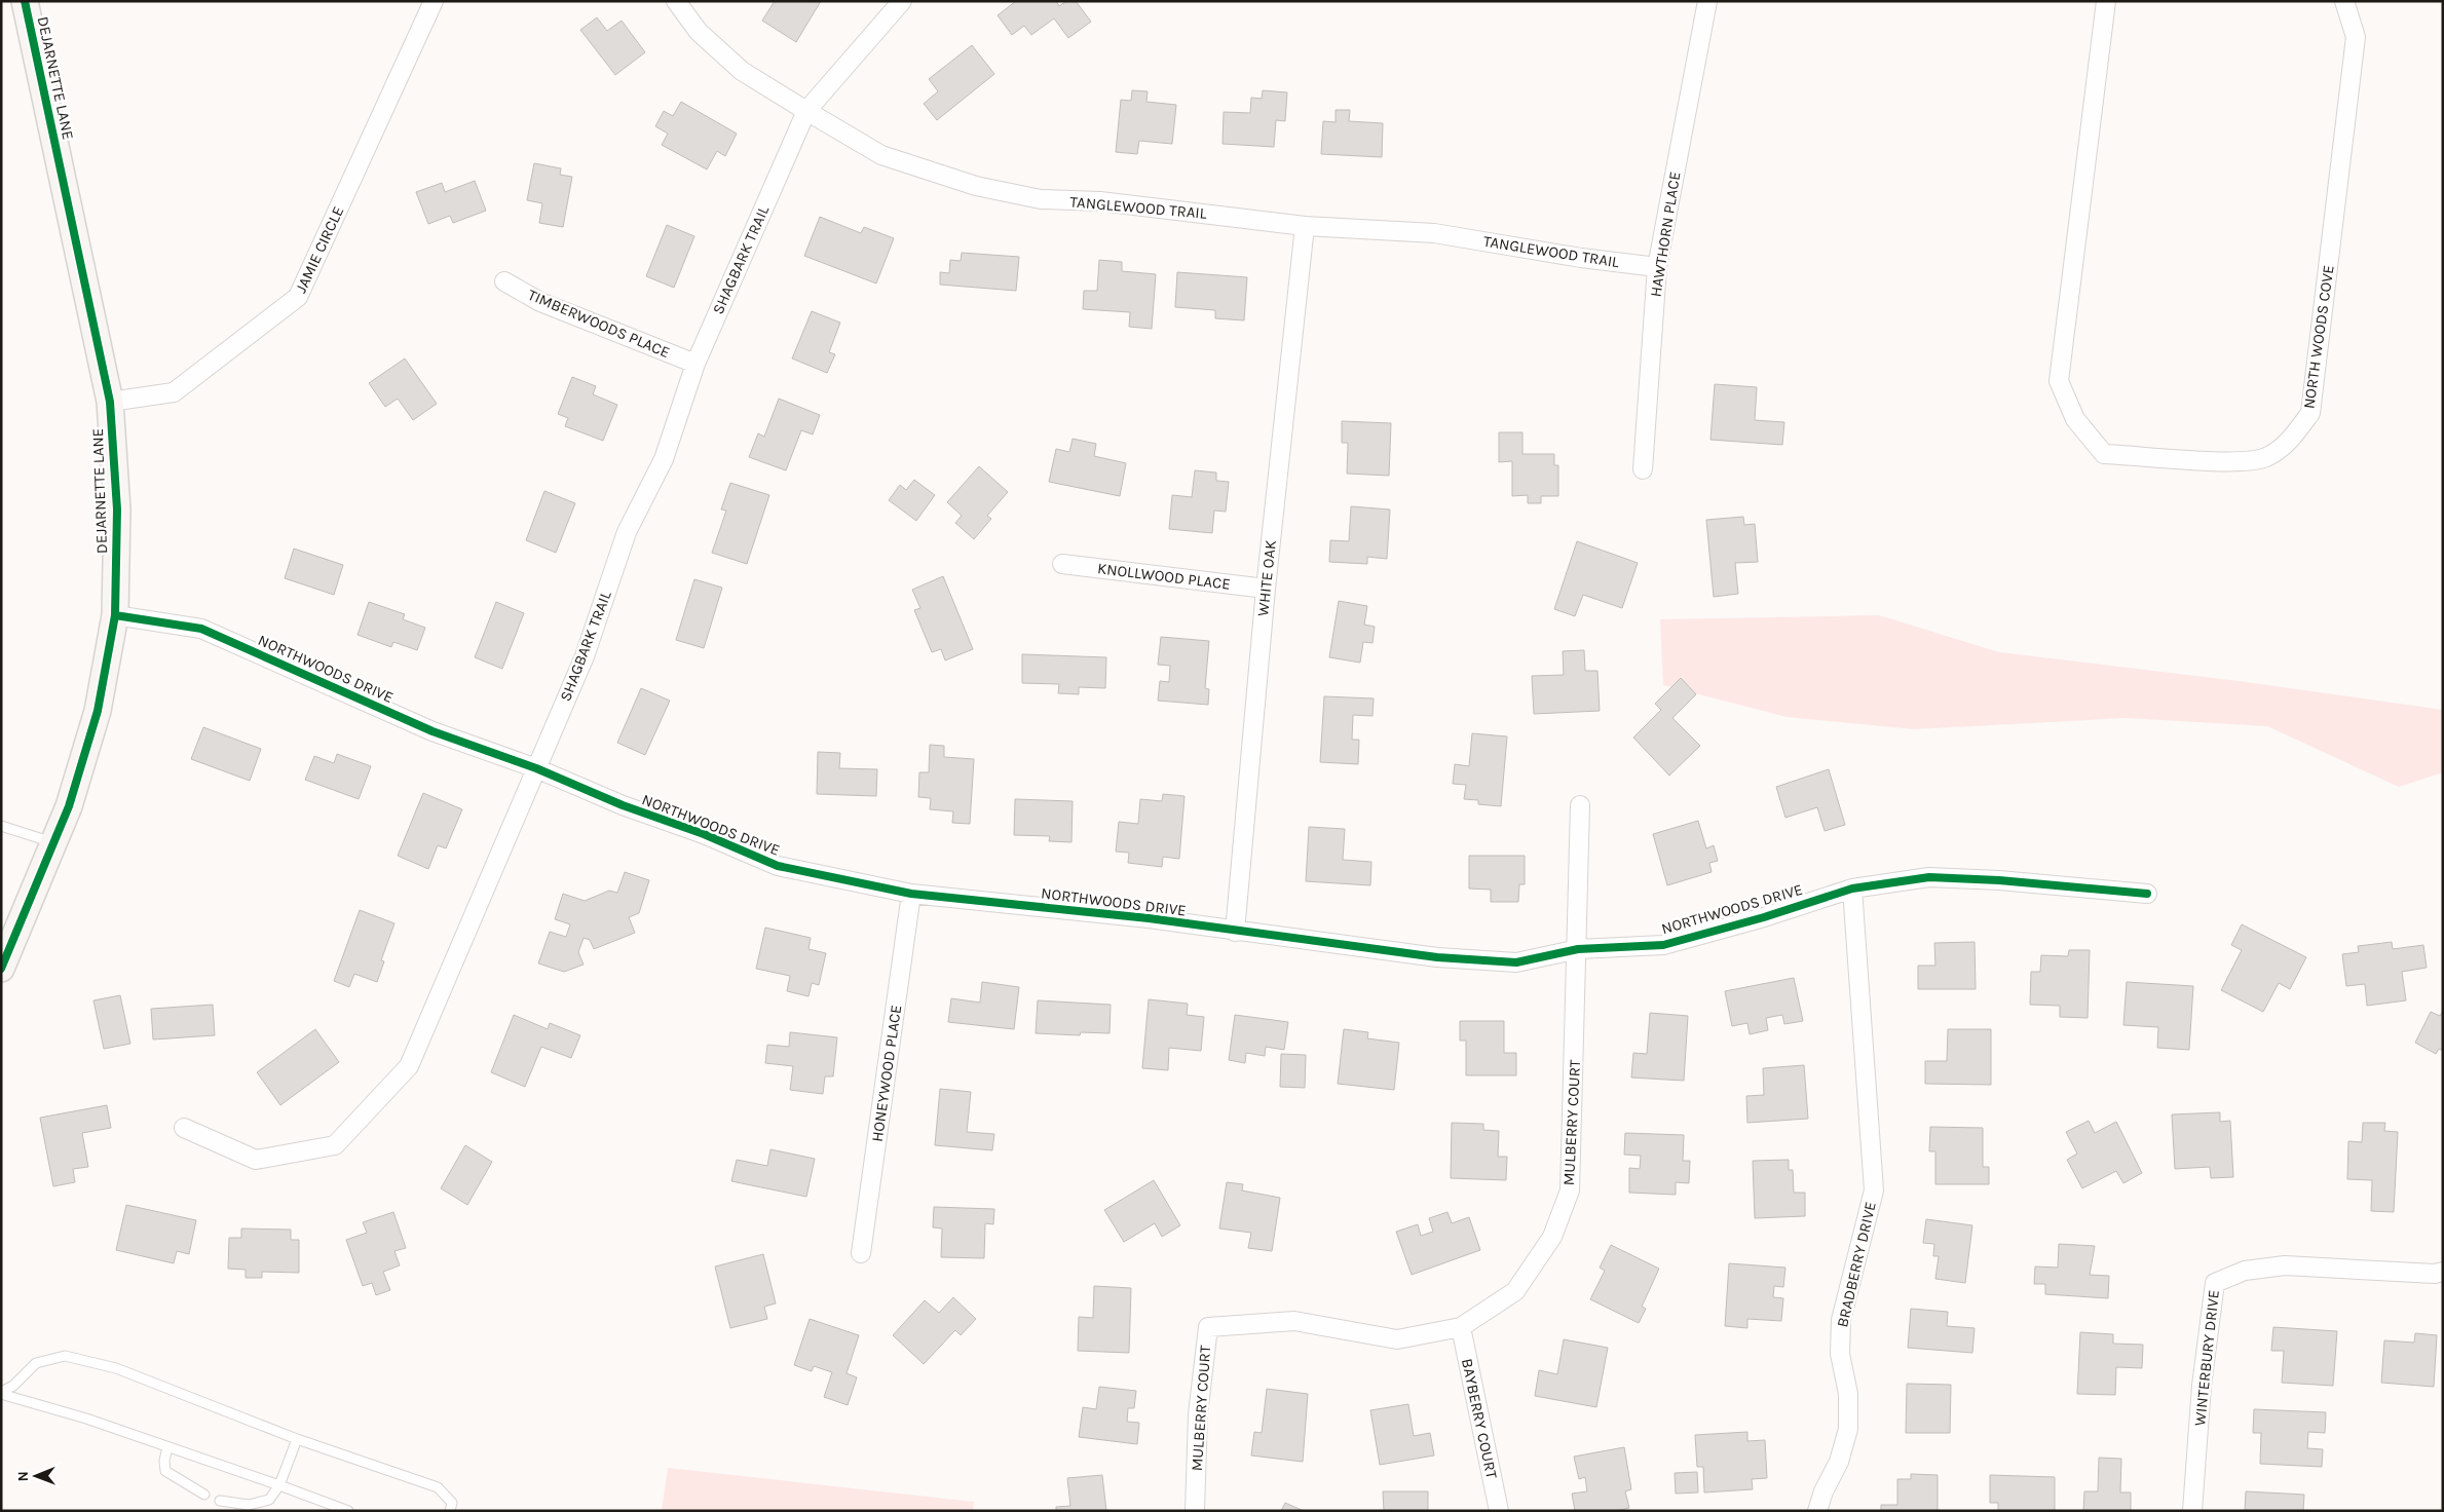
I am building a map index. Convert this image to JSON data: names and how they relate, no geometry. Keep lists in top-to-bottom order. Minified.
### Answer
{"streets":{"main road":["DEJARNETTE LANE"],"street":["TANGLEWOOD TRAIL","HAWTHORN PLACE","JAMIE CIRCLE","SHAGBARK TRAIL","TIMBERWOODS PLACE","NORTH WOODS COVE","KNOLLWOOD PLACE","WHITE OAK","NORTHWOODS DRIVE","HONEYWOOD PLACE","MULBERRY COURT","BRADBERRY DRIVE","WINTERBURY DRIVE","BAYBERRY COURT"]},"crossings":[["DEJARNETTE LANE","JAMIE CIRCLE"],["DEJARNETTE LANE","NORTHWOODS DRIVE"],["TANGLEWOOD TRAIL","HAWTHORN PLACE"],["TANGLEWOOD TRAIL","SHAGBARK TRAIL"],["TANGLEWOOD TRAIL","WHITE OAK"],["SHAGBARK TRAIL","TIMBERWOODS PLACE"],["SHAGBARK TRAIL","NORTHWOODS DRIVE"],["KNOLLWOOD PLACE","WHITE OAK"],["WHITE OAK","NORTHWOODS DRIVE"],["NORTHWOODS DRIVE","HONEYWOOD PLACE"],["NORTHWOODS DRIVE","MULBERRY COURT"],["NORTHWOODS DRIVE","BRADBERRY DRIVE"],["MULBERRY COURT","BAYBERRY COURT"]],"north":"left"}
